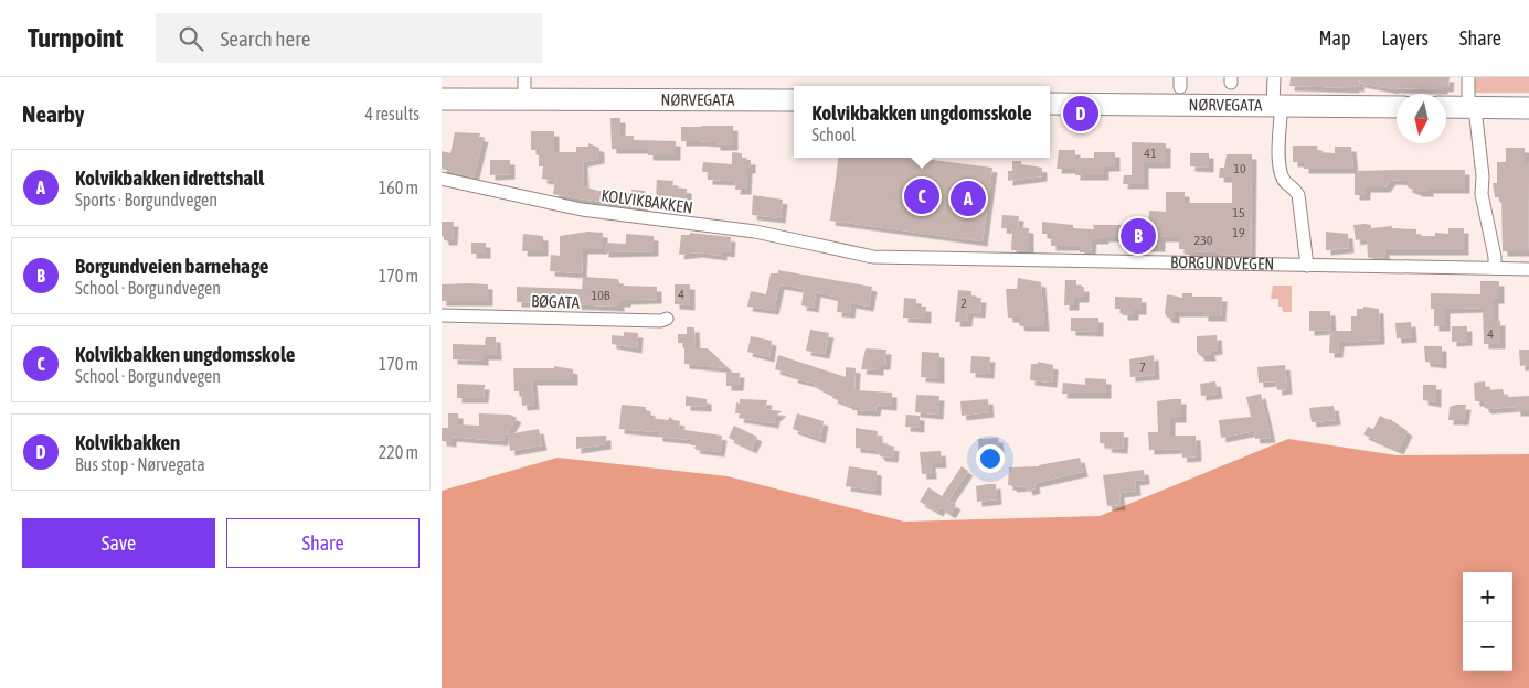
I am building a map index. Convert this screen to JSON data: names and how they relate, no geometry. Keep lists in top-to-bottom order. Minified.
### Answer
{"streets":{"main road":["NØRVEGATA"],"street":["KOLVIKBAKKEN","BORGUNDVEGEN","BØGATA"]},"crossings":[["KOLVIKBAKKEN","BORGUNDVEGEN"]],"house_numbers":["41","10","15","19","230","4","10B","2","4","7"],"north":"bottom","page":{"header":"Turnpoint","search":"Search here","nav":["Map","Layers","Share"],"heading":["Nearby","4 results"],"popup":["Kolvikbakken ungdomsskole","School"],"pins":["D","C","A","B"],"list":[{"mark":"A","name":"Kolvikbakken idrettshall","note":"Sports · Borgundvegen","value":"160 m"},{"mark":"B","name":"Borgundveien barnehage","note":"School · Borgundvegen","value":"170 m"},{"mark":"C","name":"Kolvikbakken ungdomsskole","note":"School · Borgundvegen","value":"170 m"},{"mark":"D","name":"Kolvikbakken","note":"Bus stop · Nørvegata","value":"220 m"}],"buttons":["Save","Share"],"map_buttons":["+","−"]}}
